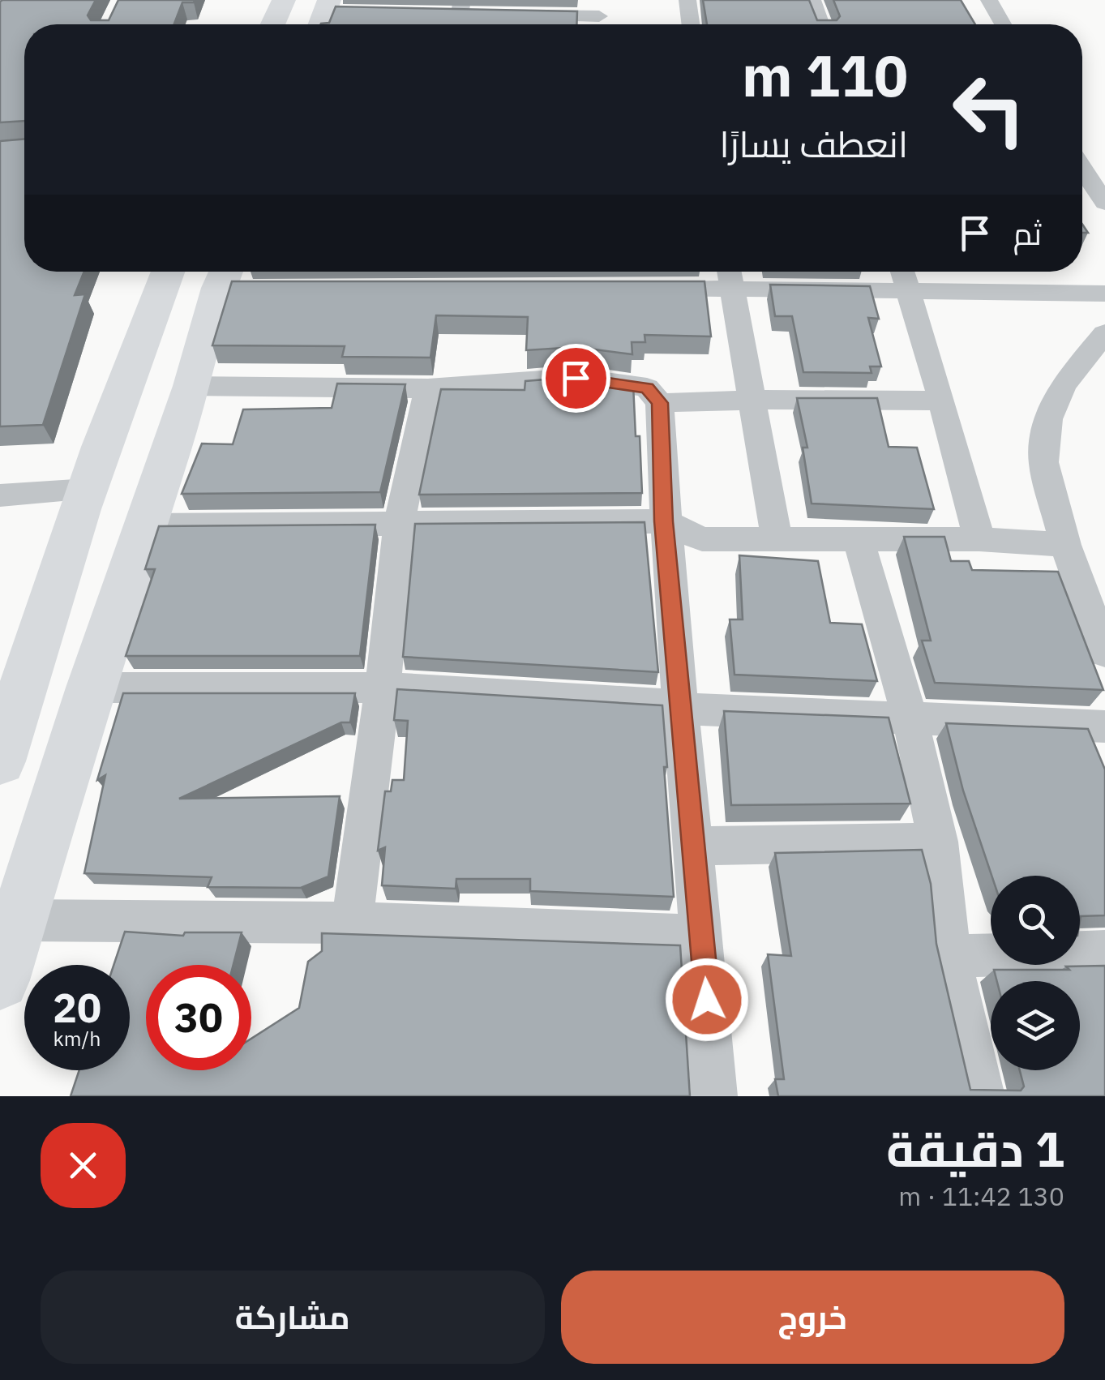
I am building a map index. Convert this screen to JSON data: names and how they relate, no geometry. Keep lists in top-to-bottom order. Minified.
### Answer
{"page":{"turn":["110 m","انعطف يسارًا"],"then":"ثم","speed":"20 km/h","limit":"30","heading":["1 دقيقة","130 m · 11:42"],"buttons":["خروج","مشاركة"]}}
